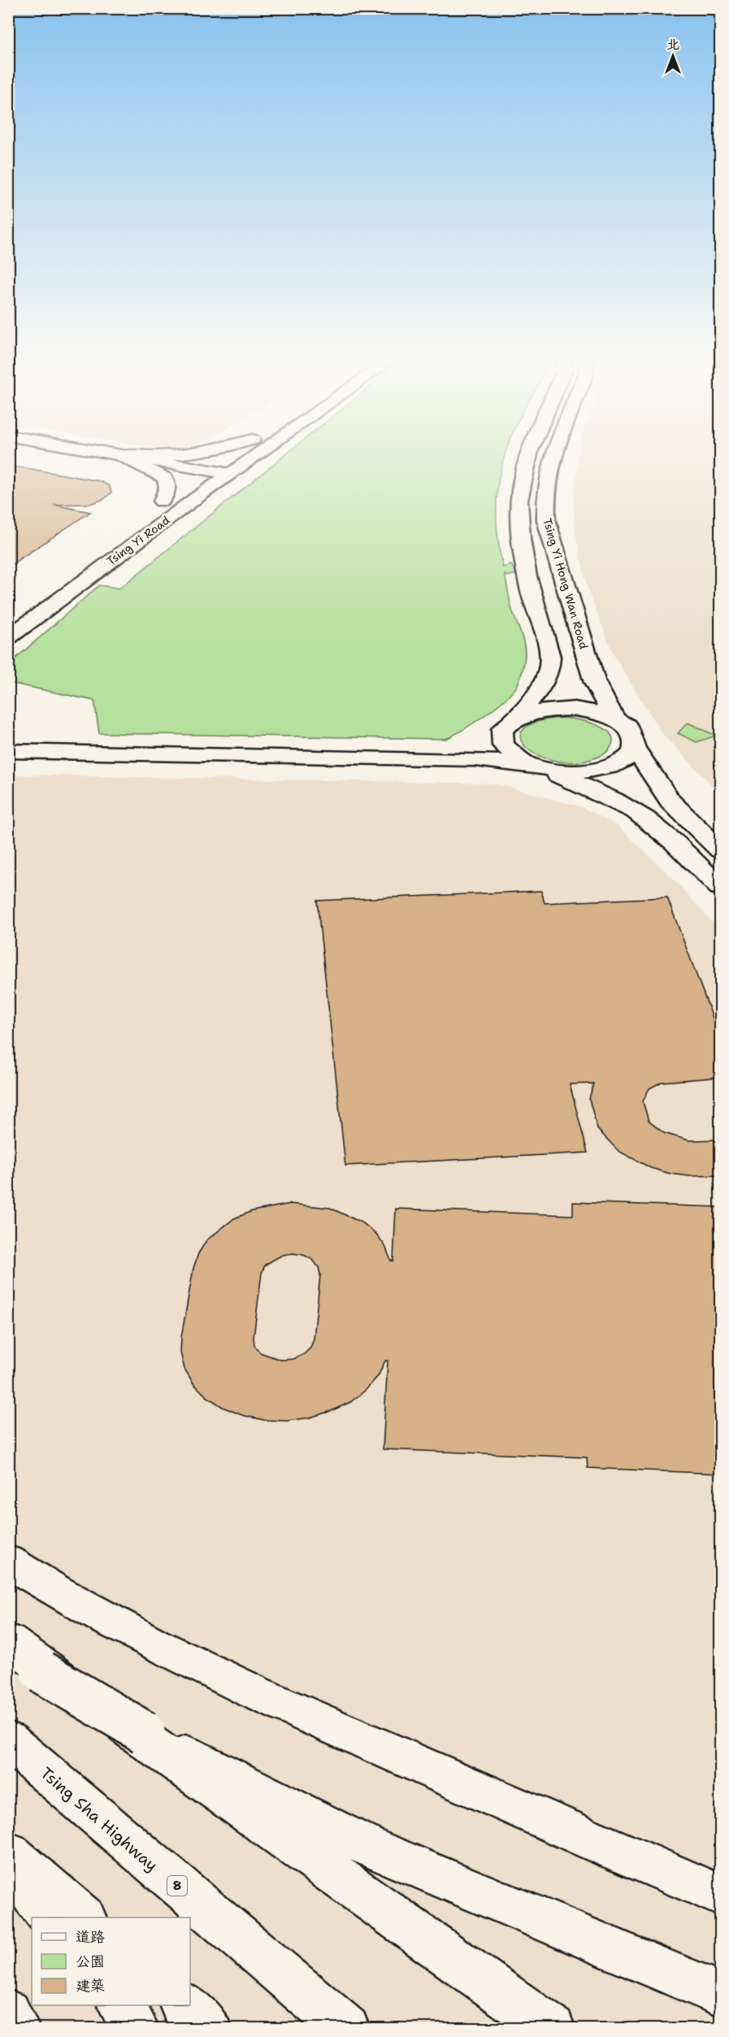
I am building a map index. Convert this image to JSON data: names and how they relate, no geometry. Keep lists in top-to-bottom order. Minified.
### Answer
{"streets":{"main road":["Tsing Yi Road","Tsing Yi Hong Wan Road","Tsing Sha Highway","8"]},"legend":["道路","公園","建築"],"north":"top"}
